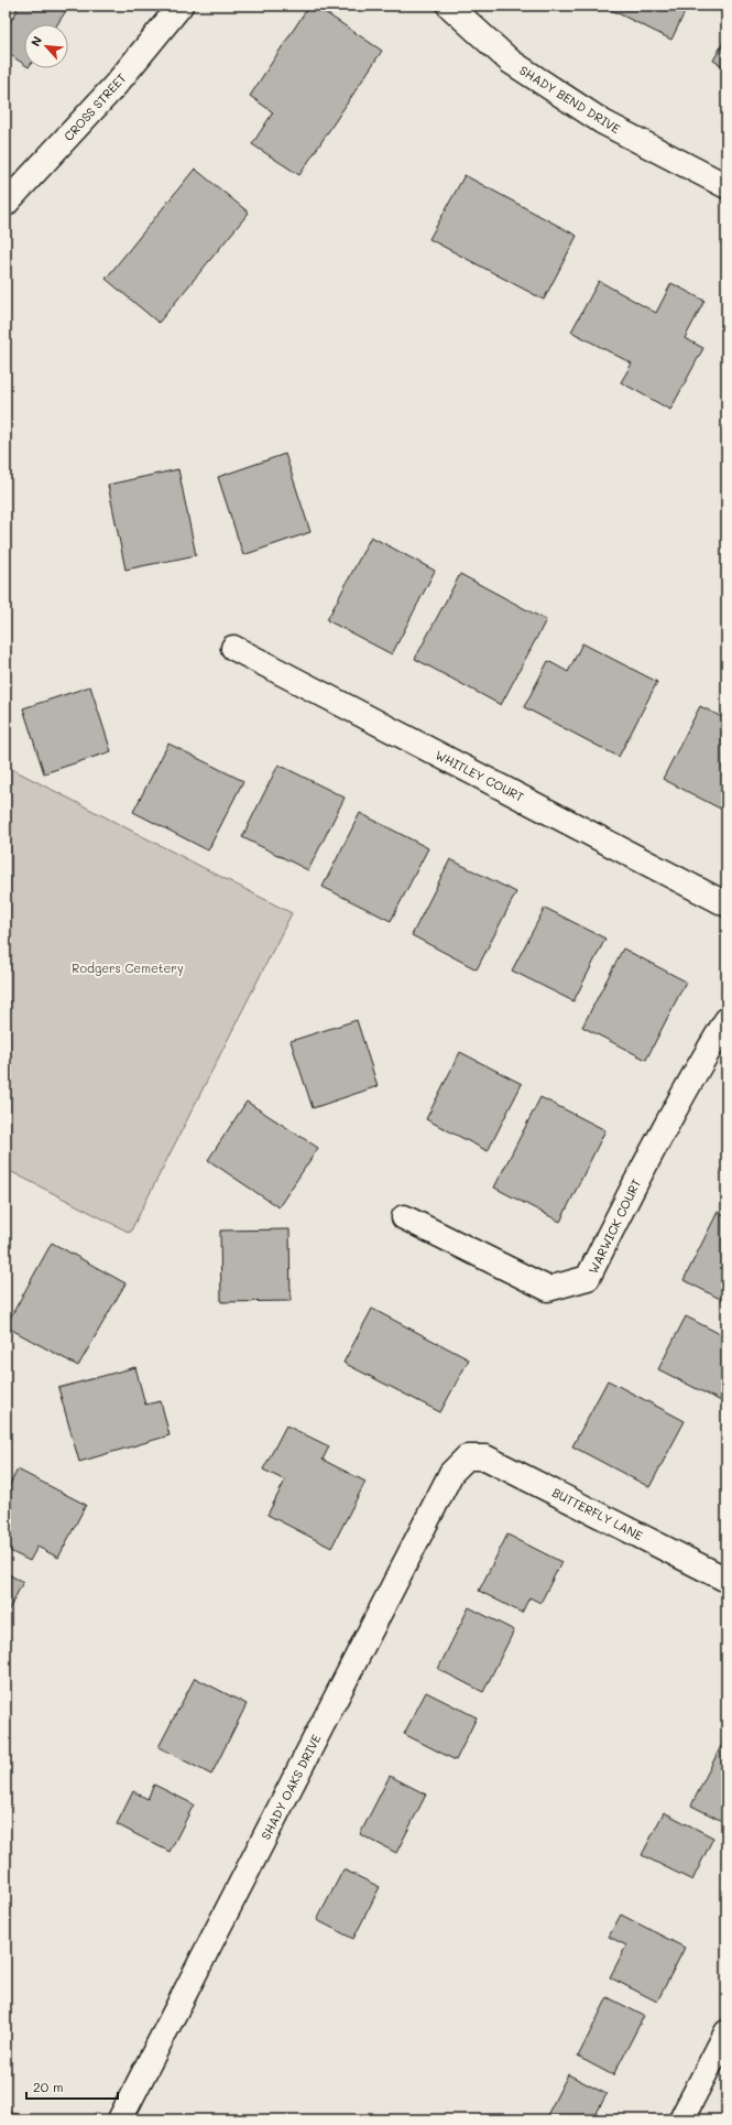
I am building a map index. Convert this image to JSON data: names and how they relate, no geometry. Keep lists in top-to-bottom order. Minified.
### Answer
{"streets":{"street":["SHADY BEND DRIVE","CROSS STREET","WHITLEY COURT","WARWICK COURT","BUTTERFLY LANE","SHADY OAKS DRIVE"]},"crossings":[["BUTTERFLY LANE","SHADY OAKS DRIVE"]],"parks":["Rodgers Cemetery"],"scale_bar":"20 m","north":"top left"}
